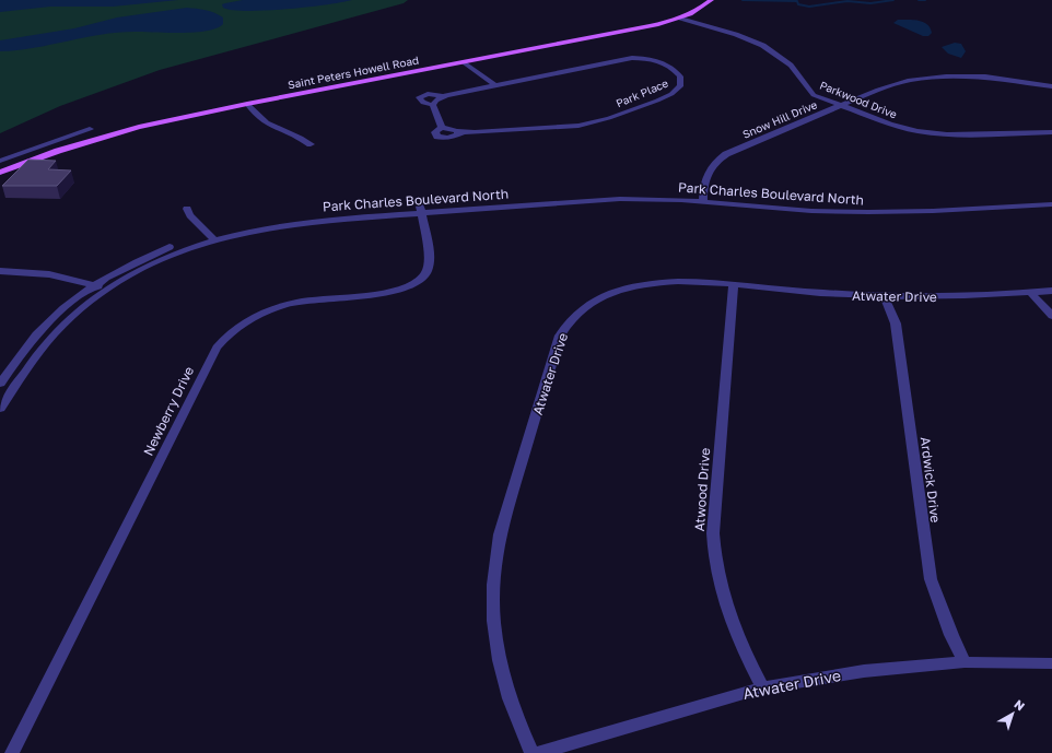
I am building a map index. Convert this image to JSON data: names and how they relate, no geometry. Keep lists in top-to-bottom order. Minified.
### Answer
{"streets":{"main road":["Saint Peters Howell Road"],"street":["Park Place","Parkwood Drive","Snow Hill Drive","Park Charles Boulevard North","Atwater Drive","Newberry Drive","Ardwick Drive","Atwood Drive"]},"crossings":[["Saint Peters Howell Road","Parkwood Drive"],["Parkwood Drive","Snow Hill Drive"],["Snow Hill Drive","Park Charles Boulevard North"],["Park Charles Boulevard North","Newberry Drive"],["Atwater Drive","Ardwick Drive"],["Atwater Drive","Atwood Drive"]],"north":"top right"}
